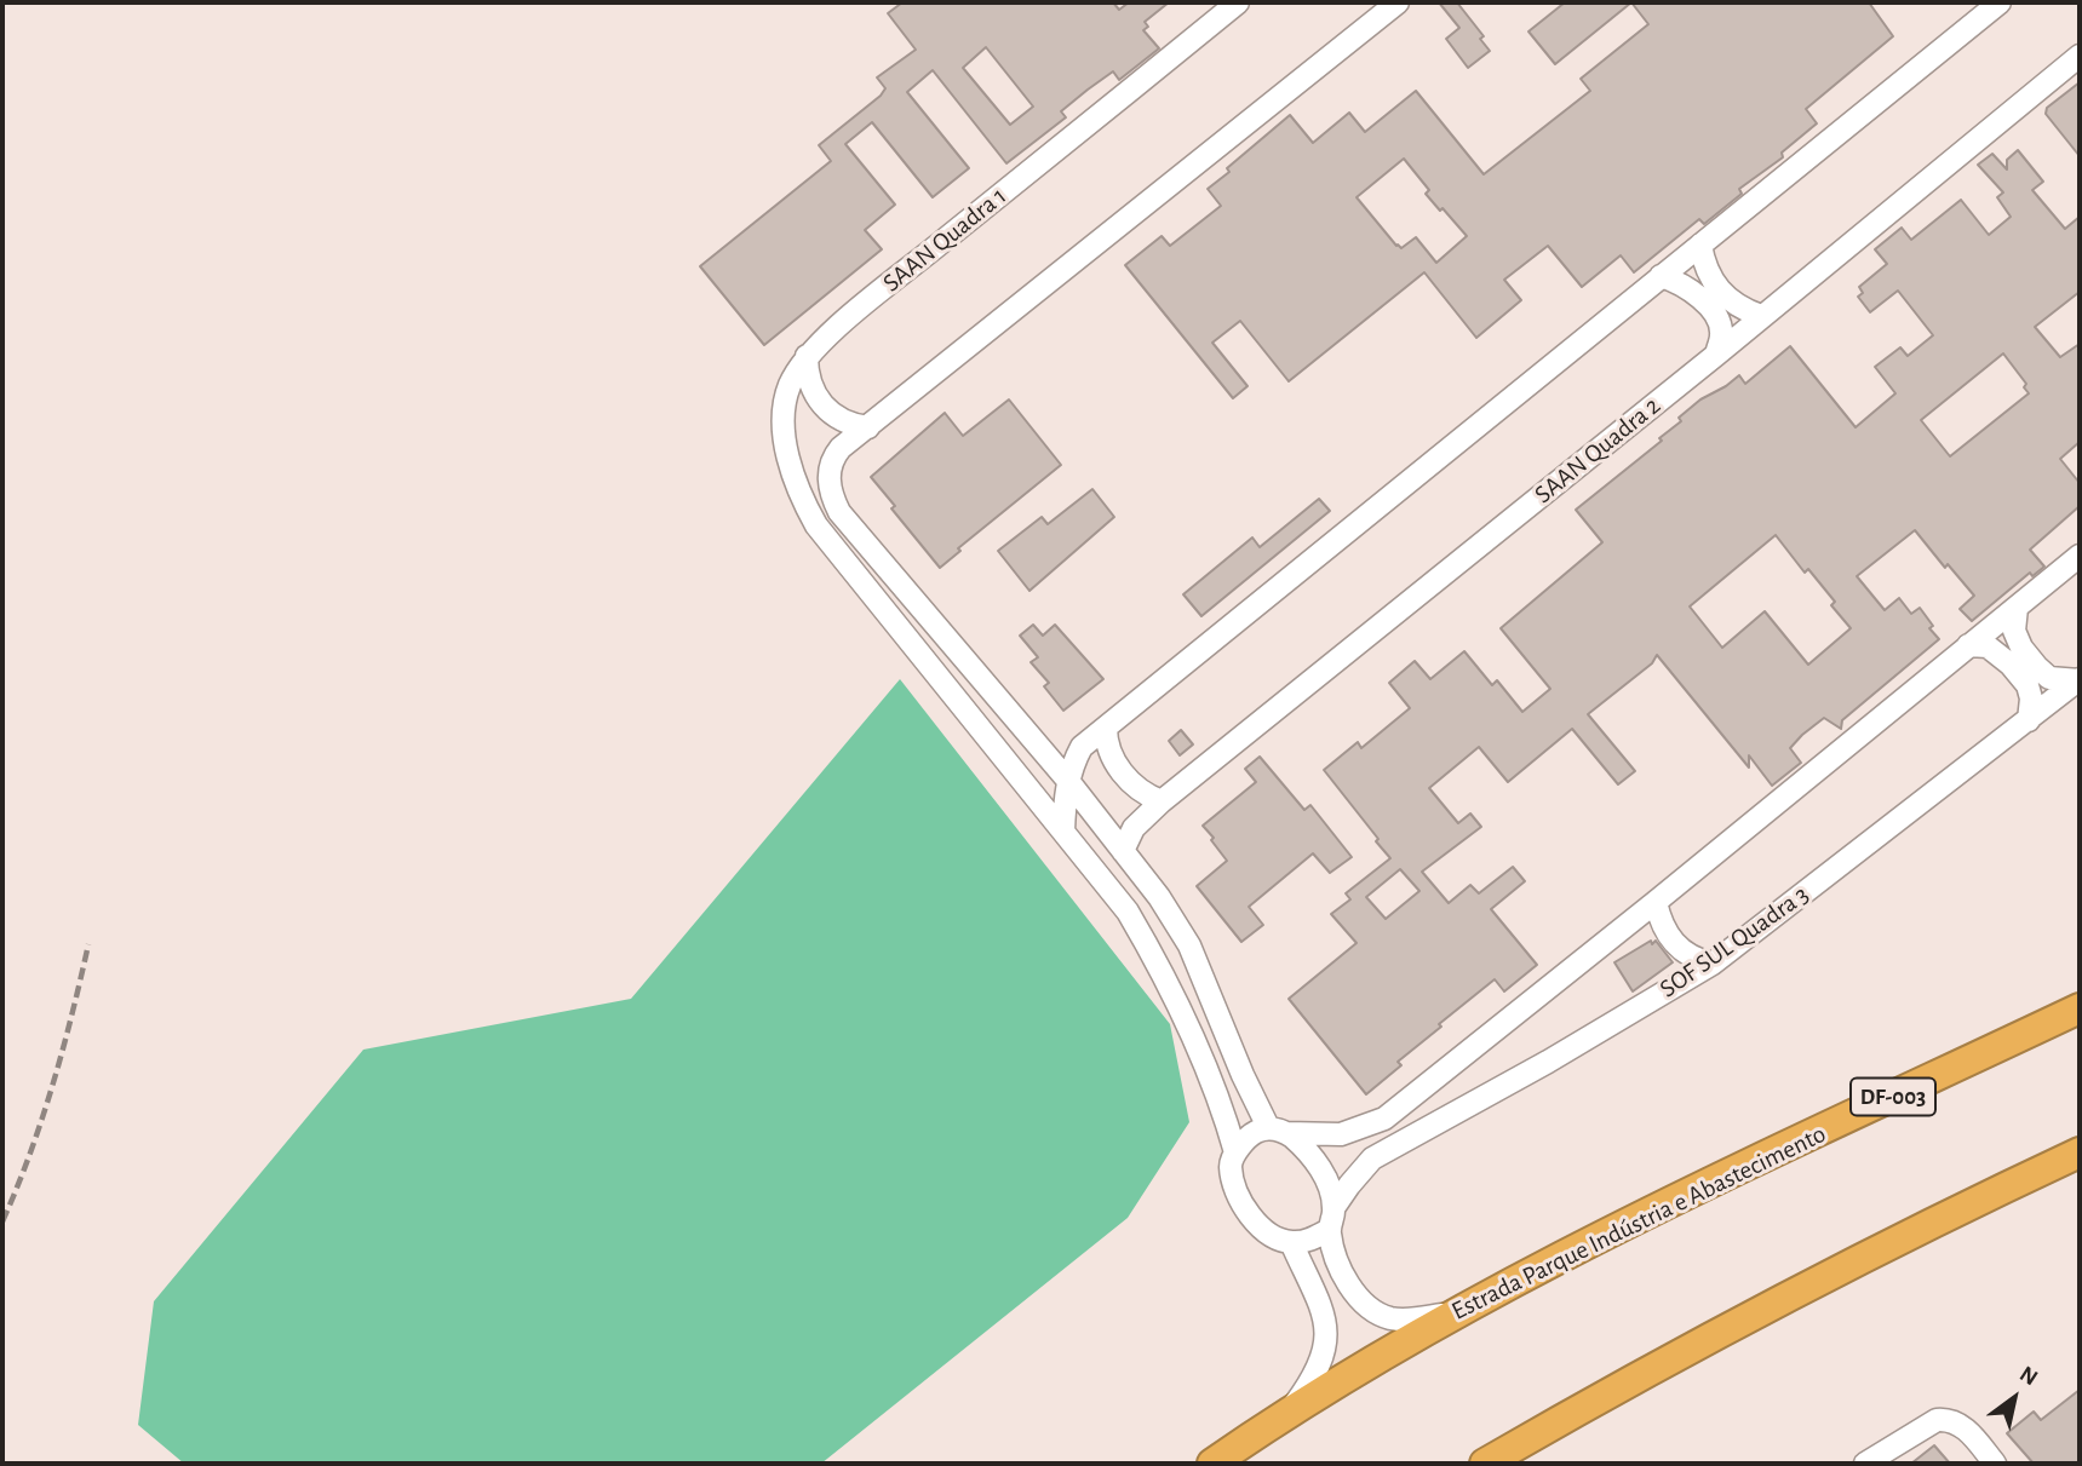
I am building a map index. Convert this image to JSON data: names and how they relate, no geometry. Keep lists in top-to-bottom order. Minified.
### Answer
{"streets":{"highway":["DF-003","Estrada Parque Indústria e Abastecimento"],"street":["SAAN Quadra 1","SAAN Quadra 2","SOF SUL Quadra 3"]},"crossings":[["SAAN Quadra 1","SOF SUL Quadra 3"]],"north":"top right"}
